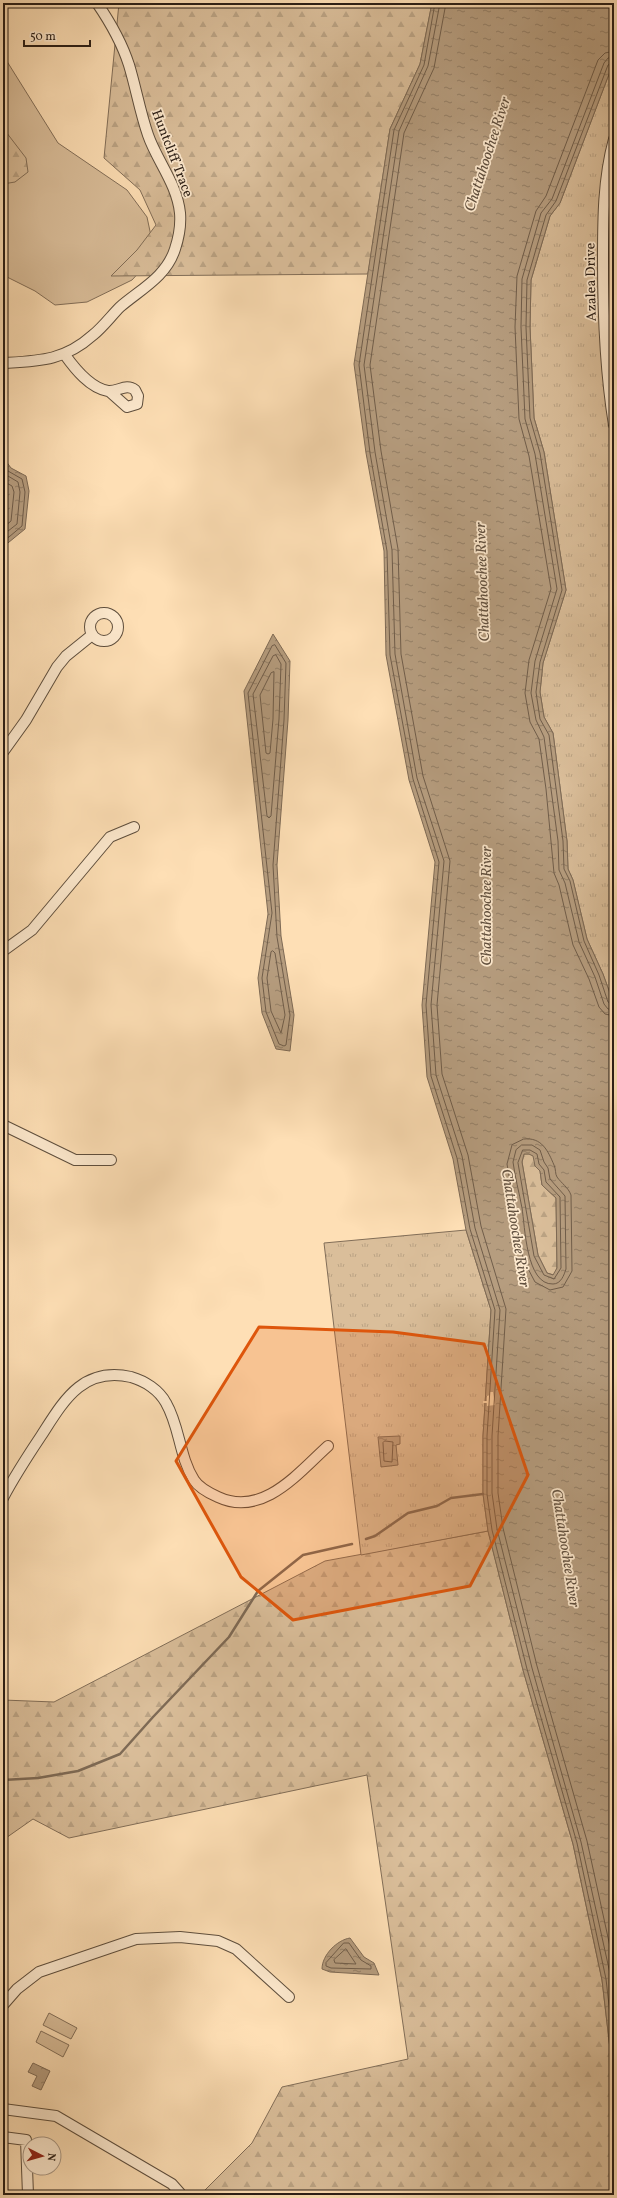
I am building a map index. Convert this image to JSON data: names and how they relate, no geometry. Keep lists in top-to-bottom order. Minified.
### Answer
{"streets":{"street":["Huntcliff Trace","Azalea Drive"]},"water":["Chattahoochee River"],"scale_bar":"50 m","north":"right"}
